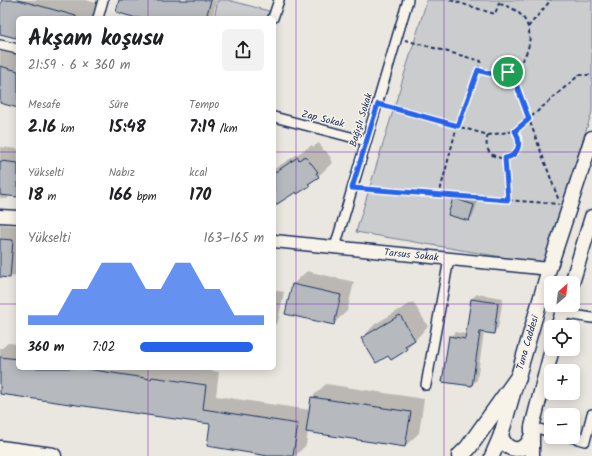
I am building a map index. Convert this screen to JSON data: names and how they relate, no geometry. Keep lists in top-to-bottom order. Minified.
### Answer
{"streets":{"main road":["Tuna Caddesi"],"street":["Zap Sokak","Bağışlı Sokak","Tarsus Sokak"]},"crossings":[["Zap Sokak","Bağışlı Sokak"],["Bağışlı Sokak","Tarsus Sokak"],["Tarsus Sokak","Tuna Caddesi"]],"north":"top right","page":{"heading":["Akşam koşusu","21:59 · 6 × 360 m"],"stats":[["Mesafe","2.16 km"],["Süre","15:48"],["Tempo","7:19 /km"],["Yükselti","18 m"],["Nabız","166 bpm"],["kcal","170"]],"chart":["Yükselti","163–165 m"],"map_buttons":["+","−"],"list":[{"name":"360 m","note":"7:02"}]}}
